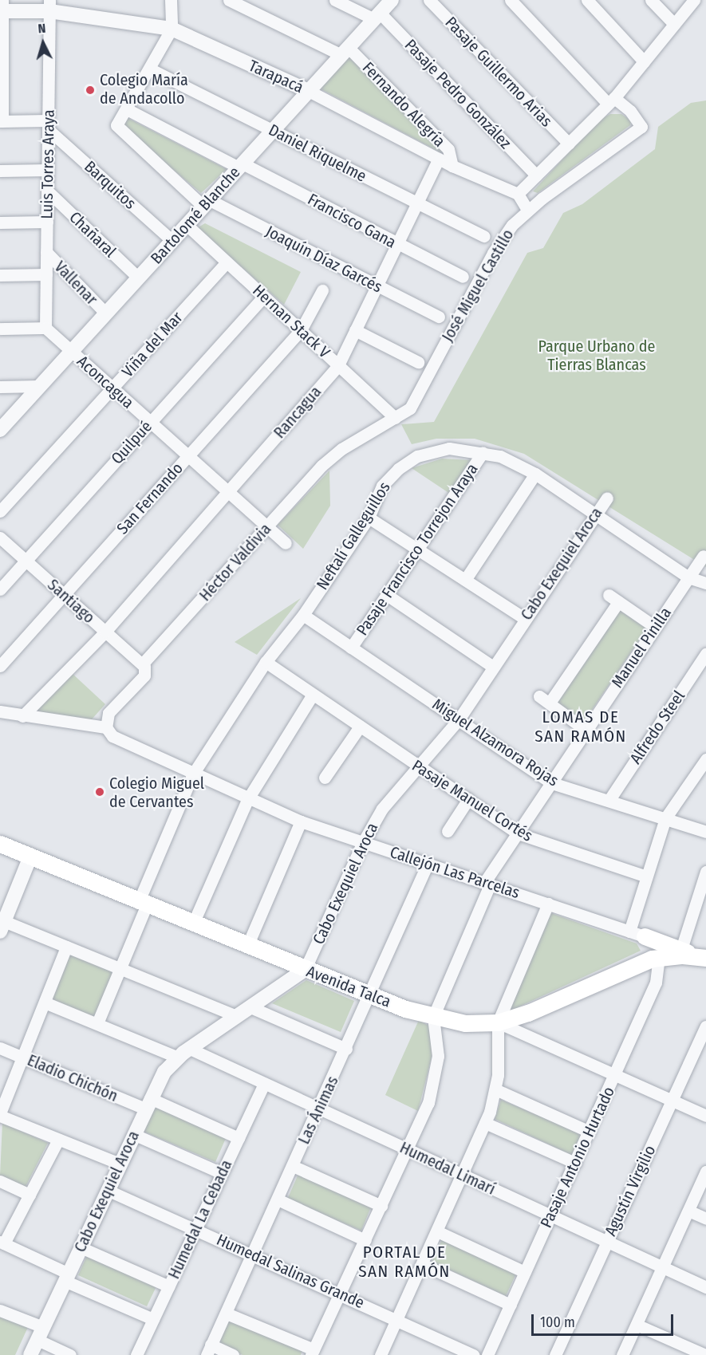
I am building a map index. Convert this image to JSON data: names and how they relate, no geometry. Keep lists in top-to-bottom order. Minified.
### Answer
{"streets":{"main road":["Avenida Talca"],"street":["Pasaje Guillermo Arias","Tarapacá","Pasaje Pedro González","Fernando Alegría","Daniel Riquelme","Luis Torres Araya","Barquitos","Bartolomé Blanche","Francisco Gana","Chañaral","Joaquín Díaz Garcés","Vallenar","José Miguel Castillo","Hernan Stack V","Viña del Mar","Aconcagua","Rancagua","Quilpué","San Fernando","Neftalí Galleguillos","Pasaje Francisco Torrejon Araya","Héctor Valdivia","Cabo Exequiel Aroca","Santiago","Manuel Pinilla","Alfredo Steel","Miguel Alzamora Rojas","Pasaje Manuel Cortés","Callejón Las Parcelas","Eladio Chichón","Las Ánimas","Pasaje Antonio Hurtado","Humedal Limarí","Agustín Virgilio","Humedal La Cebada","Humedal Salinas Grande"]},"crossings":[["Tarapacá","Fernando Alegría"],["Tarapacá","Luis Torres Araya"],["Tarapacá","Bartolomé Blanche"],["Tarapacá","Rancagua"],["Pasaje Pedro González","Bartolomé Blanche"],["Fernando Alegría","Bartolomé Blanche"],["Daniel Riquelme","Bartolomé Blanche"],["Daniel Riquelme","Rancagua"],["Luis Torres Araya","Barquitos"],["Luis Torres Araya","Chañaral"],["Luis Torres Araya","Vallenar"],["Luis Torres Araya","Aconcagua"],["Barquitos","Bartolomé Blanche"],["Bartolomé Blanche","Francisco Gana"],["Bartolomé Blanche","Chañaral"],["Bartolomé Blanche","Joaquín Díaz Garcés"],["Bartolomé Blanche","Vallenar"],["Bartolomé Blanche","Hernan Stack V"],["Bartolomé Blanche","Aconcagua"],["Francisco Gana","Joaquín Díaz Garcés"],["Francisco Gana","Rancagua"],["Joaquín Díaz Garcés","Rancagua"],["José Miguel Castillo","Hernan Stack V"],["José Miguel Castillo","Héctor Valdivia"],["Hernan Stack V","Viña del Mar"],["Hernan Stack V","Rancagua"],["Hernan Stack V","Quilpué"],["Hernan Stack V","San Fernando"],["Hernan Stack V","Héctor Valdivia"],["Viña del Mar","Aconcagua"],["Aconcagua","Rancagua"],["Aconcagua","Quilpué"],["Aconcagua","San Fernando"],["Aconcagua","Héctor Valdivia"],["Rancagua","Santiago"],["Quilpué","Santiago"],["San Fernando","Santiago"],["Neftalí Galleguillos","Pasaje Francisco Torrejon Araya"],["Neftalí Galleguillos","Cabo Exequiel Aroca"],["Neftalí Galleguillos","Manuel Pinilla"],["Neftalí Galleguillos","Miguel Alzamora Rojas"],["Neftalí Galleguillos","Pasaje Manuel Cortés"],["Neftalí Galleguillos","Callejón Las Parcelas"],["Neftalí Galleguillos","Avenida Talca"],["Pasaje Francisco Torrejon Araya","Miguel Alzamora Rojas"],["Héctor Valdivia","Santiago"],["Héctor Valdivia","Callejón Las Parcelas"],["Cabo Exequiel Aroca","Miguel Alzamora Rojas"],["Cabo Exequiel Aroca","Pasaje Manuel Cortés"],["Cabo Exequiel Aroca","Callejón Las Parcelas"],["Cabo Exequiel Aroca","Avenida Talca"],["Cabo Exequiel Aroca","Eladio Chichón"],["Cabo Exequiel Aroca","Humedal Limarí"],["Cabo Exequiel Aroca","Humedal Salinas Grande"],["Manuel Pinilla","Miguel Alzamora Rojas"],["Manuel Pinilla","Pasaje Manuel Cortés"],["Manuel Pinilla","Callejón Las Parcelas"],["Manuel Pinilla","Avenida Talca"],["Alfredo Steel","Miguel Alzamora Rojas"],["Callejón Las Parcelas","Las Ánimas"],["Avenida Talca","Las Ánimas"],["Avenida Talca","Pasaje Antonio Hurtado"],["Eladio Chichón","Humedal La Cebada"],["Las Ánimas","Humedal Limarí"],["Las Ánimas","Humedal Salinas Grande"],["Pasaje Antonio Hurtado","Humedal Limarí"],["Humedal Limarí","Agustín Virgilio"],["Humedal Limarí","Humedal La Cebada"],["Humedal La Cebada","Humedal Salinas Grande"]],"districts":["LOMAS DE SAN RAMÓN","PORTAL DE SAN RAMÓN"],"parks":["Parque Urbano de Tierras Blancas"],"places":["Colegio María de Andacollo","Colegio Miguel de Cervantes"],"scale_bar":"100 m","north":"top"}
